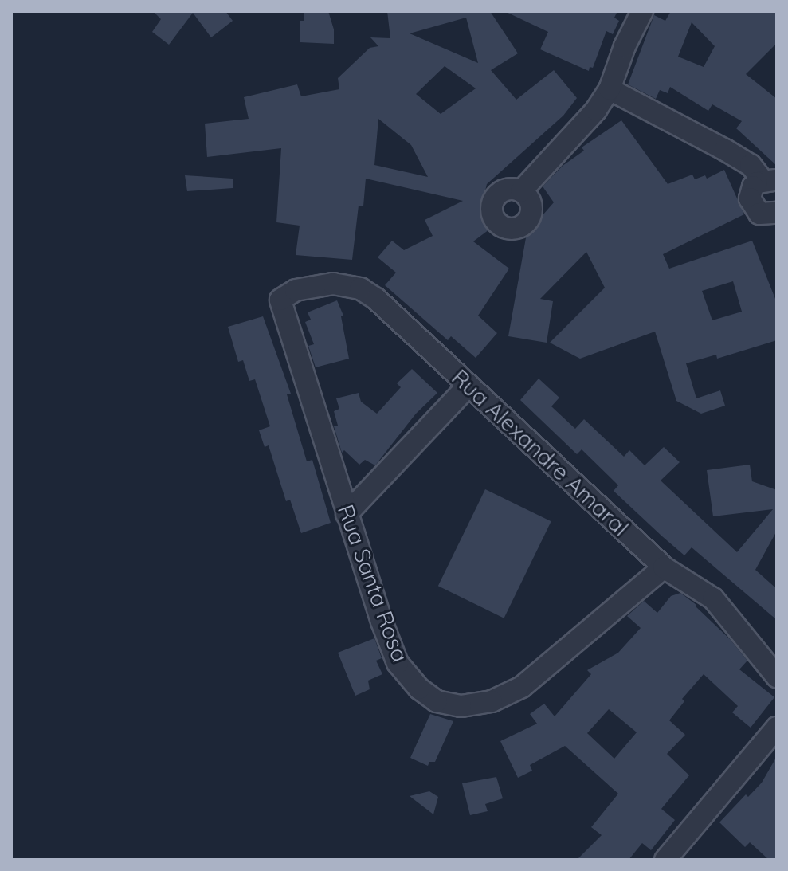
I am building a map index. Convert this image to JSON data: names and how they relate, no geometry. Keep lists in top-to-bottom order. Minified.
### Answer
{"streets":{"street":["Rua Alexandre Amaral","Rua Santa Rosa"]},"crossings":[["Rua Alexandre Amaral","Rua Santa Rosa"]]}
